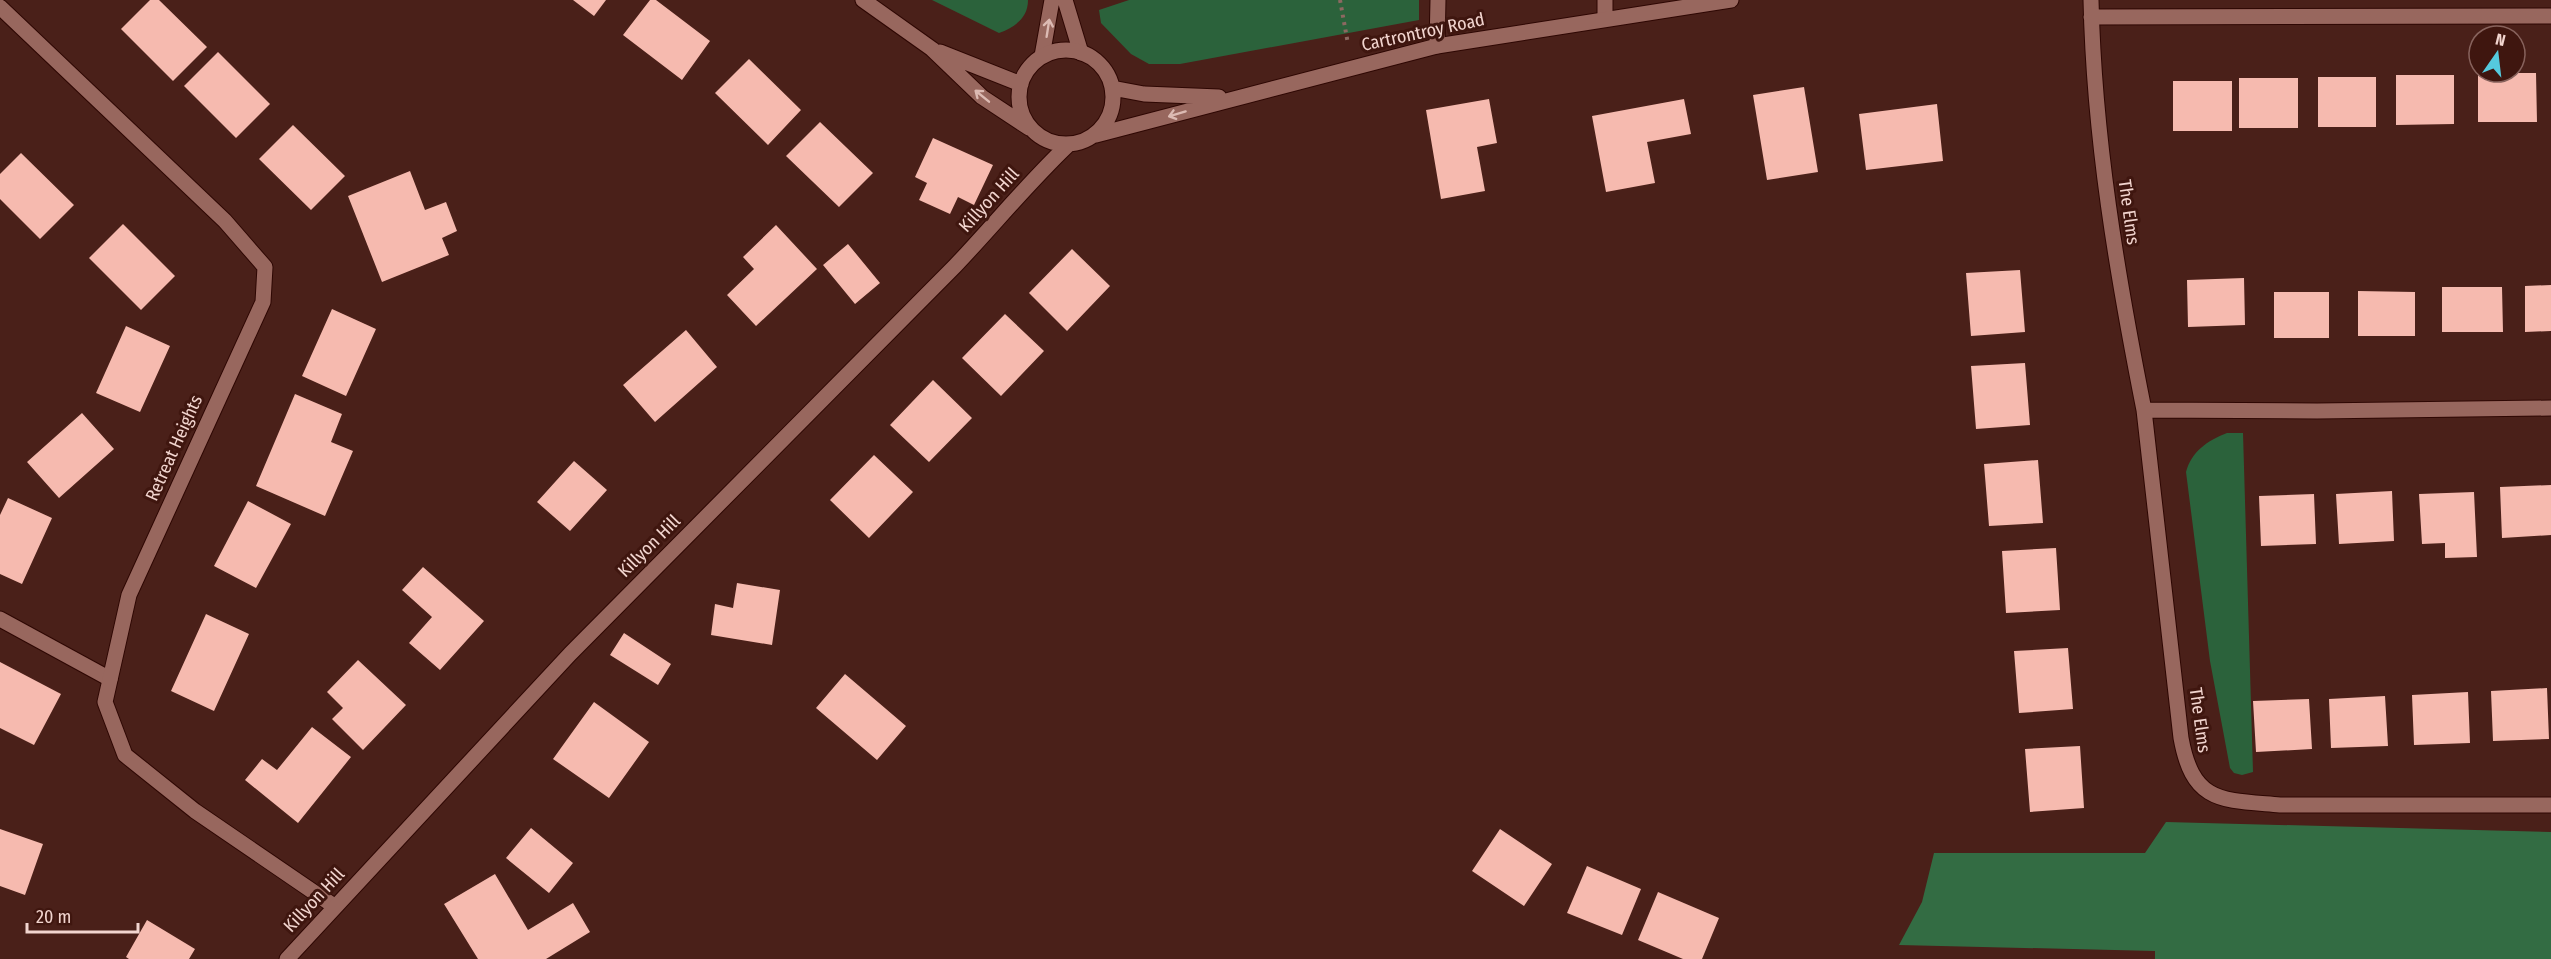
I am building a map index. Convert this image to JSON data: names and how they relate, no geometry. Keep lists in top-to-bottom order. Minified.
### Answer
{"streets":{"street":["Cartrontroy Road","Killyon Hill","The Elms","Retreat Heights"]},"crossings":[["Cartrontroy Road","Killyon Hill"],["Killyon Hill","Retreat Heights"]],"scale_bar":"20 m","north":"top"}
